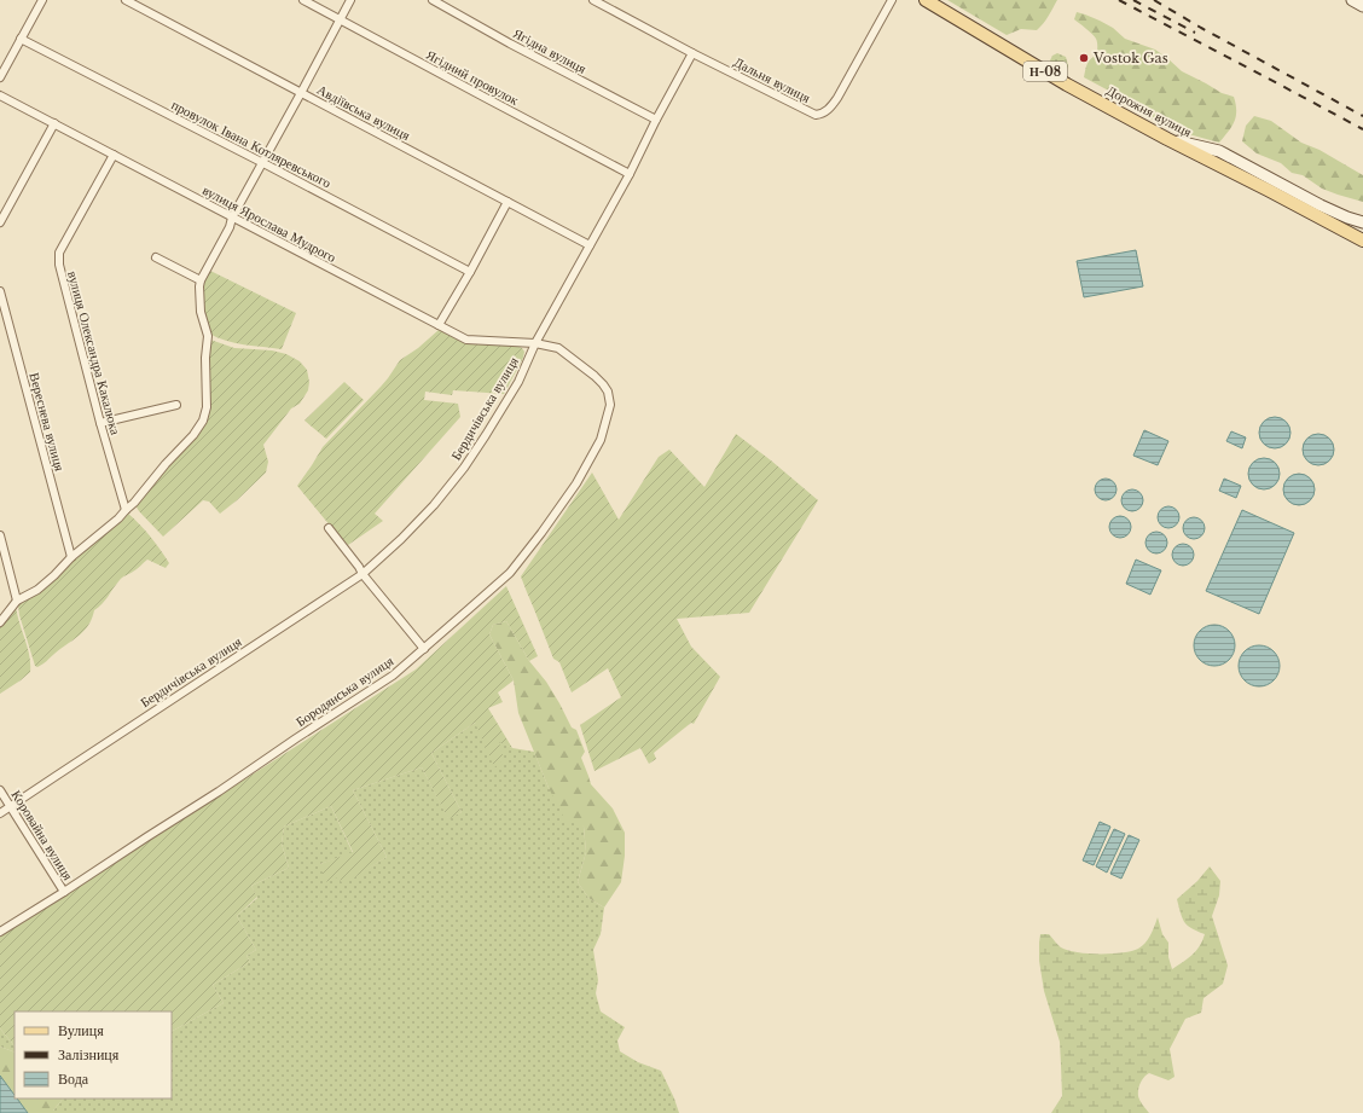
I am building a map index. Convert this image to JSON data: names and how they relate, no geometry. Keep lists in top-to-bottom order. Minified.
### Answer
{"streets":{"main road":["Н-08","Дорожня вулиця"],"street":["Ягідна вулиця","Ягідний провулок","Дальня вулиця","Авдіївська вулиця","провулок Івана Котляревського","вулиця Ярослава Мудрого","вулиця Олександра Какалюка","Бердичівська вулиця","Вереснева вулиця","Бородянська вулиця","Коровайна вулиця"]},"crossings":[["Ягідна вулиця","Бердичівська вулиця"],["Ягідний провулок","Бердичівська вулиця"],["Дальня вулиця","Бердичівська вулиця"],["Авдіївська вулиця","Бердичівська вулиця"],["вулиця Ярослава Мудрого","вулиця Олександра Какалюка"],["вулиця Ярослава Мудрого","Бердичівська вулиця"],["вулиця Ярослава Мудрого","Бородянська вулиця"],["Бердичівська вулиця","Бородянська вулиця"],["Бердичівська вулиця","Коровайна вулиця"],["Бородянська вулиця","Коровайна вулиця"]],"places":["Vostok Gas"],"legend":["Вулиця","Залізниця","Вода"]}
